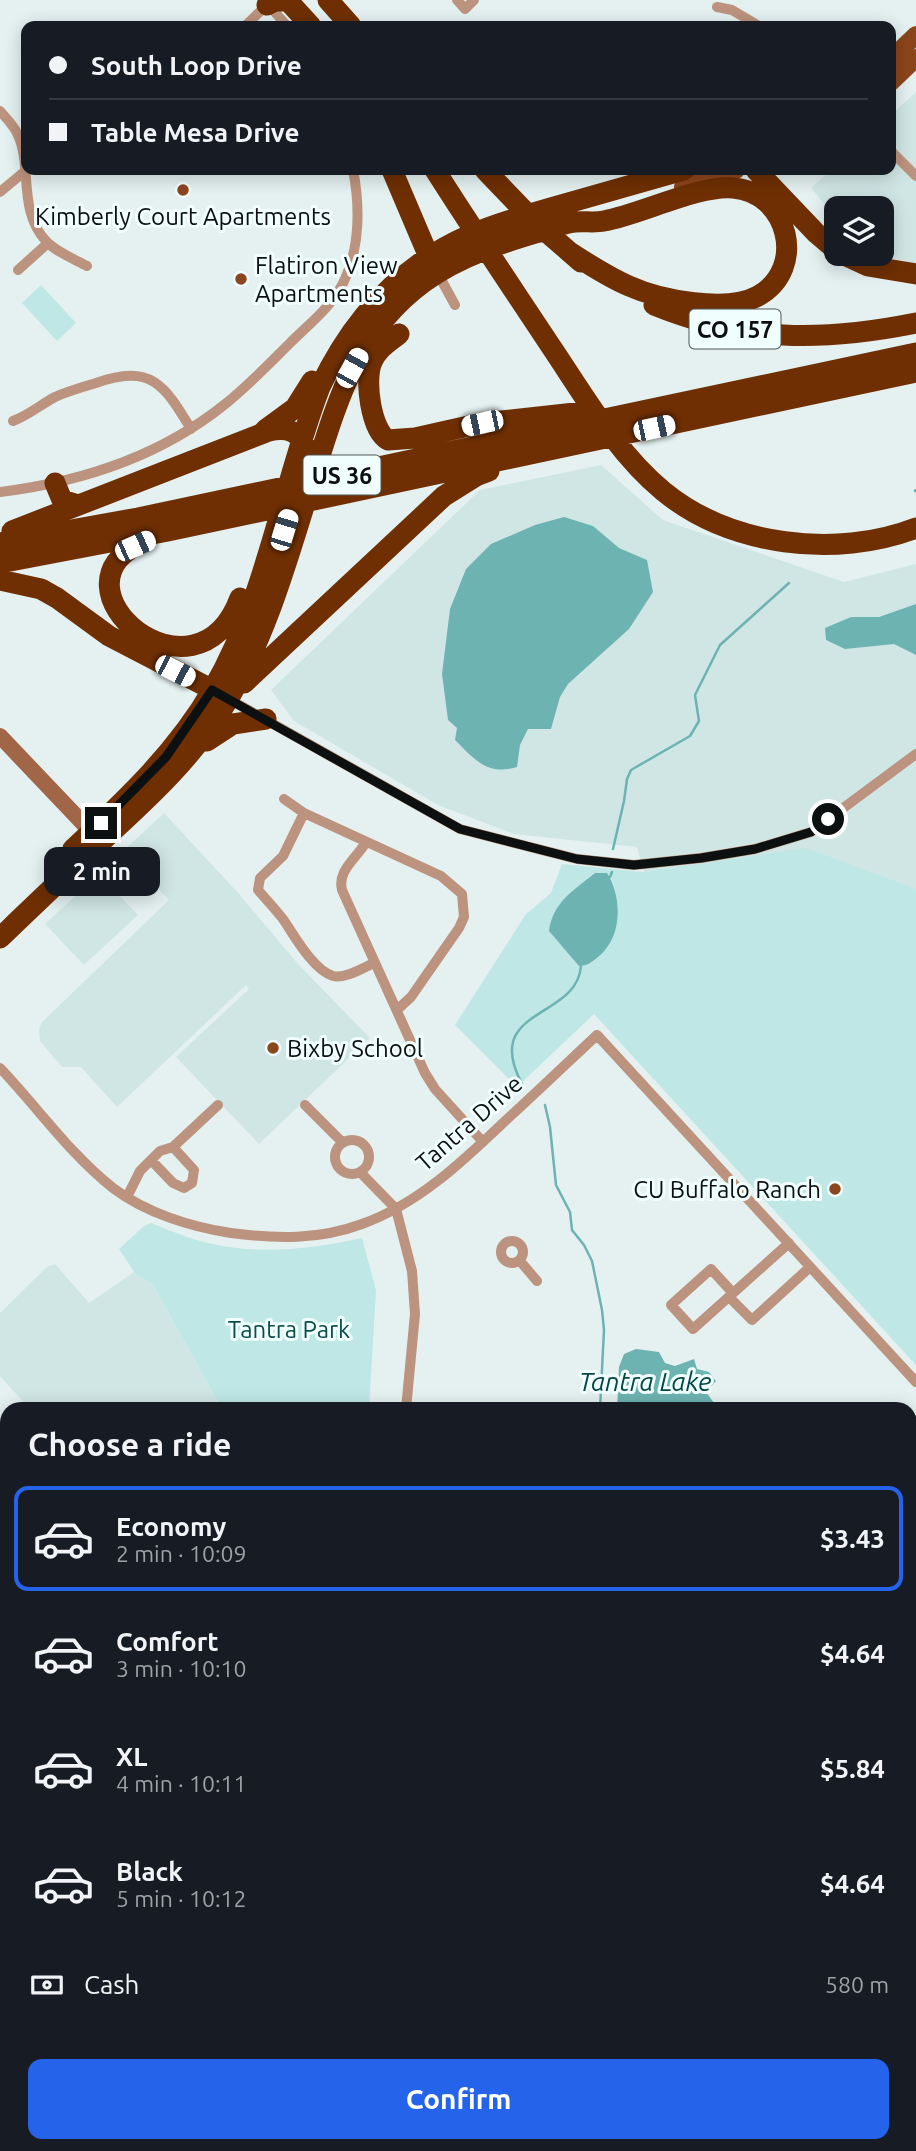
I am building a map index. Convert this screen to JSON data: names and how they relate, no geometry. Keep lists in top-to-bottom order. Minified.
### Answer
{"streets":{"highway":["CO 157","US 36"],"street":["Tantra Drive"]},"water":["Tantra Lake"],"parks":["Tantra Park"],"places":["Kimberly Court Apartments","Flatiron View Apartments","Bixby School","CU Buffalo Ranch"],"page":{"banner":["South Loop Drive","Table Mesa Drive"],"bubble":"2 min","heading":"Choose a ride","list":[{"name":"Economy","note":"2 min · 10:09","value":"$3.43"},{"name":"Comfort","note":"3 min · 10:10","value":"$4.64"},{"name":"XL","note":"4 min · 10:11","value":"$5.84"},{"name":"Black","note":"5 min · 10:12","value":"$4.64"}],"pay":["Cash","580 m"],"buttons":"Confirm"}}
